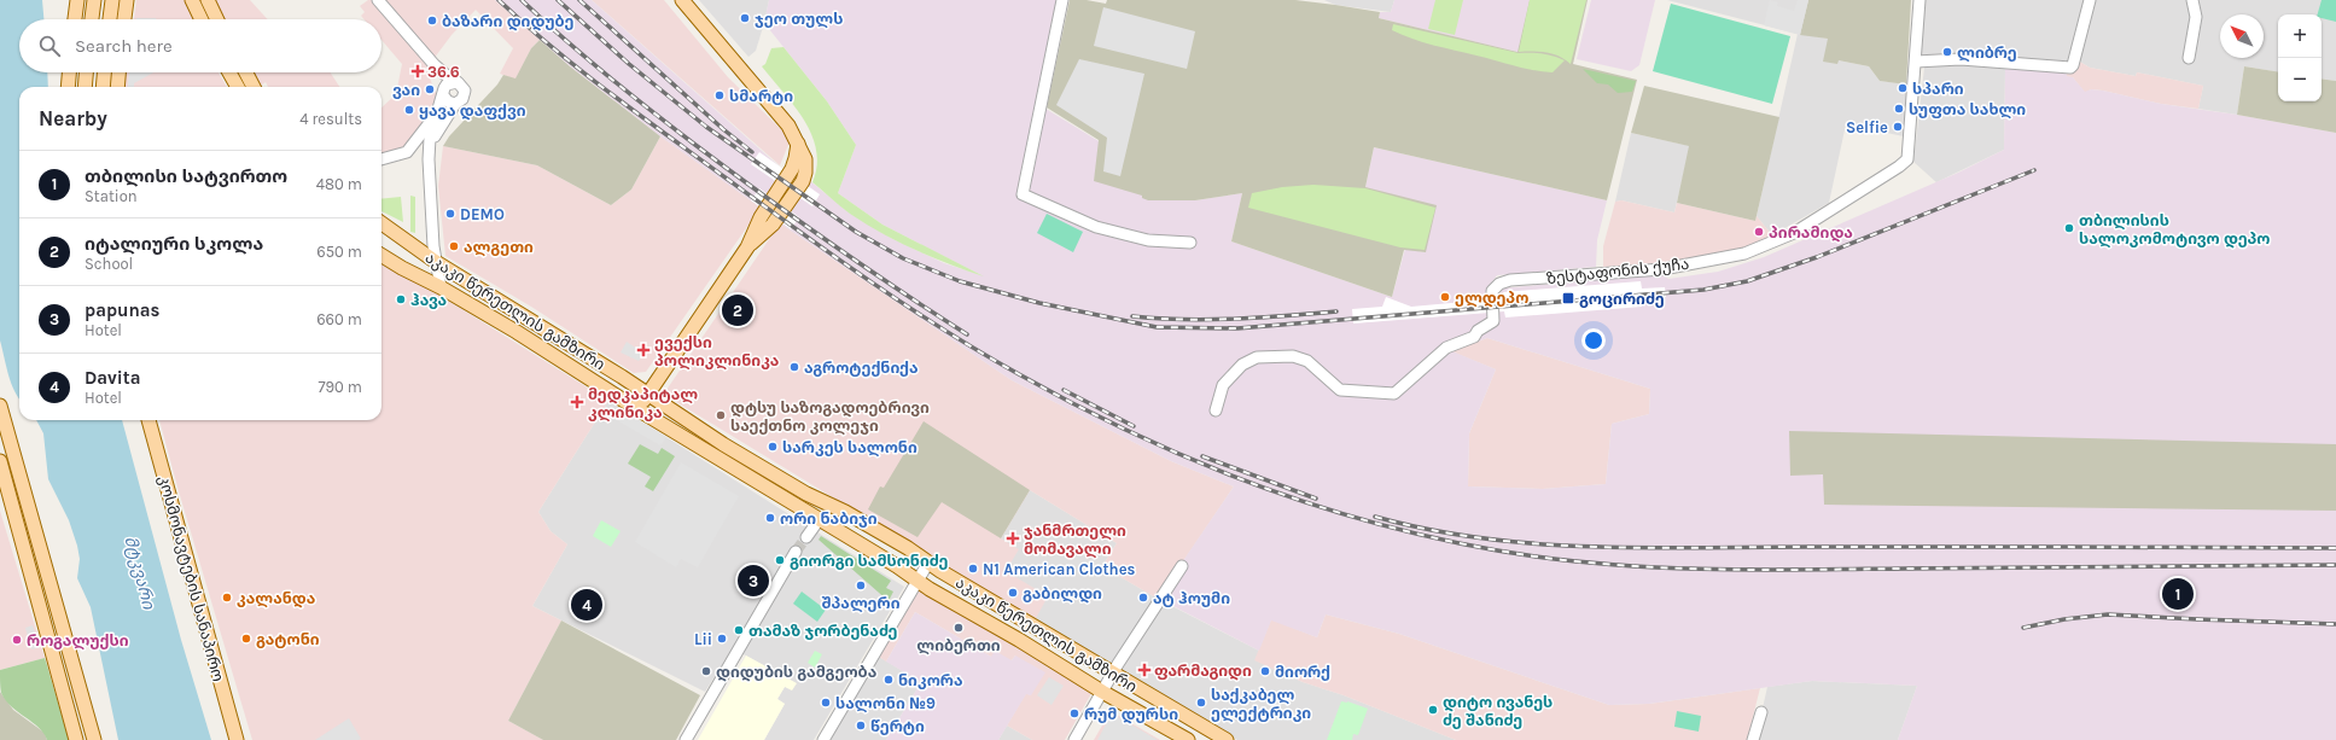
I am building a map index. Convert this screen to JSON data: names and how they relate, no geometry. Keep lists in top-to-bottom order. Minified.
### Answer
{"streets":{"main road":["აკაკი წერეთლის გამზირი","კოსმონავტების სანაპირო"],"street":["ზესტაფონის ქუჩა"]},"water":["მტკვარი"],"places":{"other":["ჯეო თულს","ბაზარი დიდუბე","ლიბრე","სპარი","ვაი","სმარტი","სუფთა სახლი","ყავა დაფქვი","Selfie","DEMO","თბილისის სალოკომოტივო დეპო","პირამიდა","ალგეთი","ელდეპო","ჰავა","აგროტექნიქა","დტსუ საზოგადოებრივი საექთნო კოლეჯი","სარკეს სალონი","ორი ნაბიჯი","გიორგი სამსონიძე","N1 American Clothes","შპალერი","გაბილდი","კალანდა","ატ ჰოუმი","ლიბერთი","თამაზ ჯორბენაძე","გატონი","Lii","როგალუქსი","დიდუბის გამგეობა","მიორქ","ნიკორა","სალონი №9","საქკაბელ ელექტრიკი","დიტო ივანეს ძე შანიძე","რუმ დურსი","წერტი"],"health":["36.6","ევექსი პოლიკლინიკა","მედკაპიტალ კლინიკა","ჯანმრთელი მომავალი","ფარმაგიდი"],"transit":["გოცირიძე"]},"north":"top left","page":{"map_buttons":["+","−"],"search":"Search here","heading":["Nearby","4 results"],"list":[{"mark":"1","name":"თბილისი სატვირთო","note":"Station","value":"480 m"},{"mark":"2","name":"იტალიური სკოლა","note":"School","value":"650 m"},{"mark":"3","name":"papunas","note":"Hotel","value":"660 m"},{"mark":"4","name":"Davita","note":"Hotel","value":"790 m"}],"pins":["2","3","1","4"]}}
